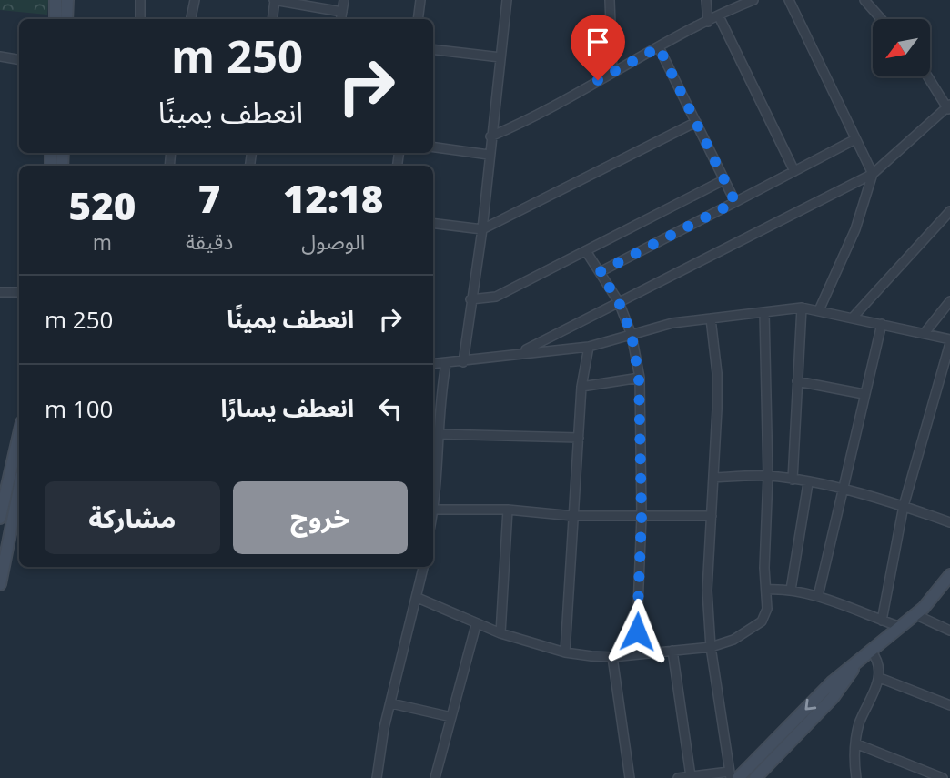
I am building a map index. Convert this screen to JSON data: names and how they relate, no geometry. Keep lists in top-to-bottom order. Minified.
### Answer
{"north":"bottom left","page":{"turn":["250 m","انعطف يمينًا"],"eta":["12:18","الوصول","7","دقيقة","520","m"],"list":[{"name":"انعطف يمينًا","value":"250 m"},{"name":"انعطف يسارًا","value":"100 m"}],"buttons":["خروج","مشاركة"]}}
